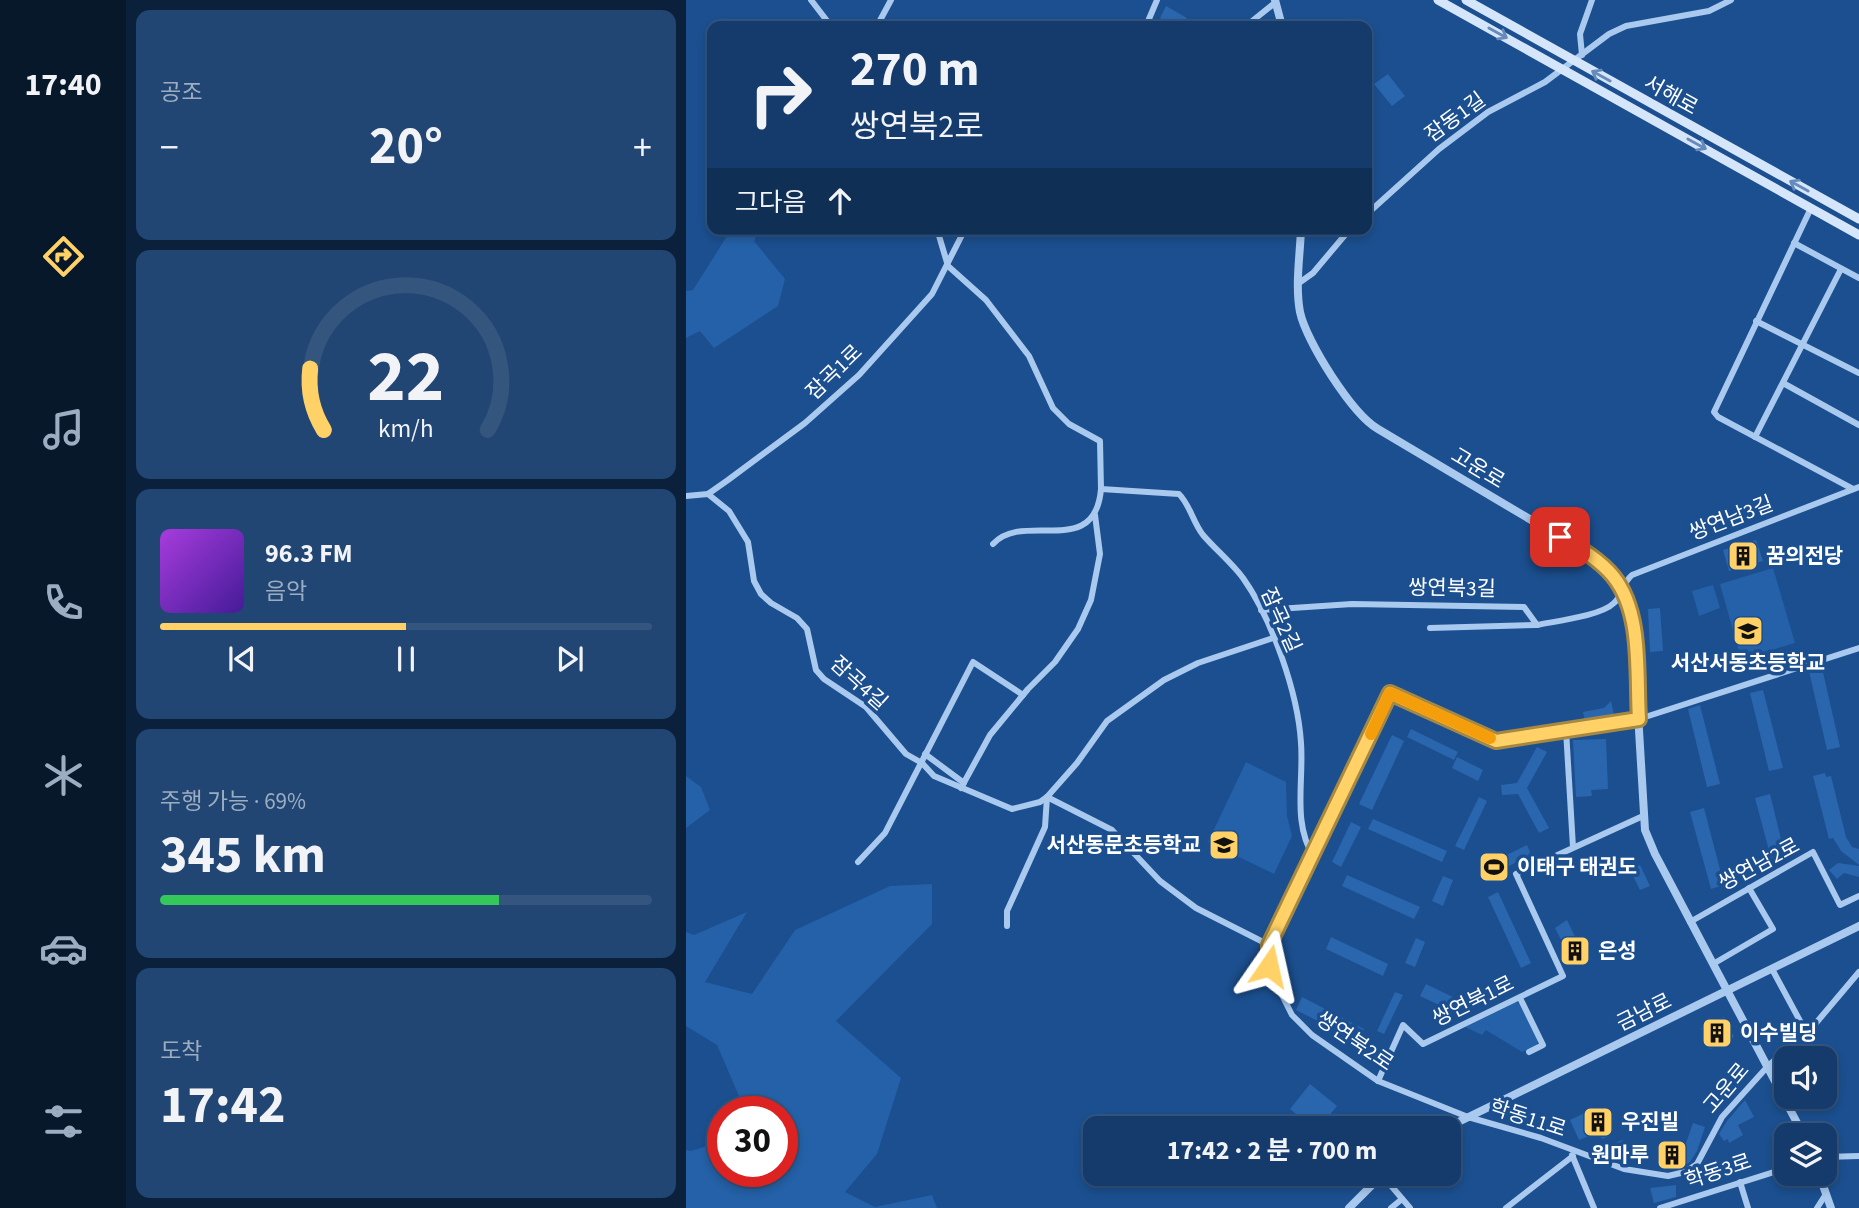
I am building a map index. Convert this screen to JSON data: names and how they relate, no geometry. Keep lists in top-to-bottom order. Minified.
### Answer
{"streets":{"main road":["서해로"],"street":["잠동1길","잠곡1로","고운로","쌍연남3길","쌍연북3길","잠곡2길","잠곡4길","쌍연남2로","쌍연북1로","금남로","쌍연북2로","학동11로","학동3로"]},"crossings":[["서해로","잠동1길"],["잠곡1로","잠곡4길"],["고운로","쌍연남3길"],["고운로","쌍연남2로"],["고운로","금남로"],["고운로","학동11로"],["쌍연북3길","잠곡2길"],["쌍연북1로","쌍연북2로"],["금남로","쌍연북2로"],["금남로","학동11로"],["쌍연북2로","학동11로"]],"places":{"building":["꿈의전당","은성","이수빌딩","우진빌","원마루"],"school or university":["서산서동초등학교","서산동문초등학교"],"sports":["이태구 태권도"]},"page":{"tabs":"17:40","tile":["공조",["주행 가능 · 69%","345 km"],["도착","17:42"]],"turn":["270 m","쌍연북2로"],"heat":["−","20°","+"],"then":"그다음","song":["96.3 FM","음악"],"limit":"30","trip":"17:42 · 2 분 · 700 m","gauge":["22","km/h"]}}
